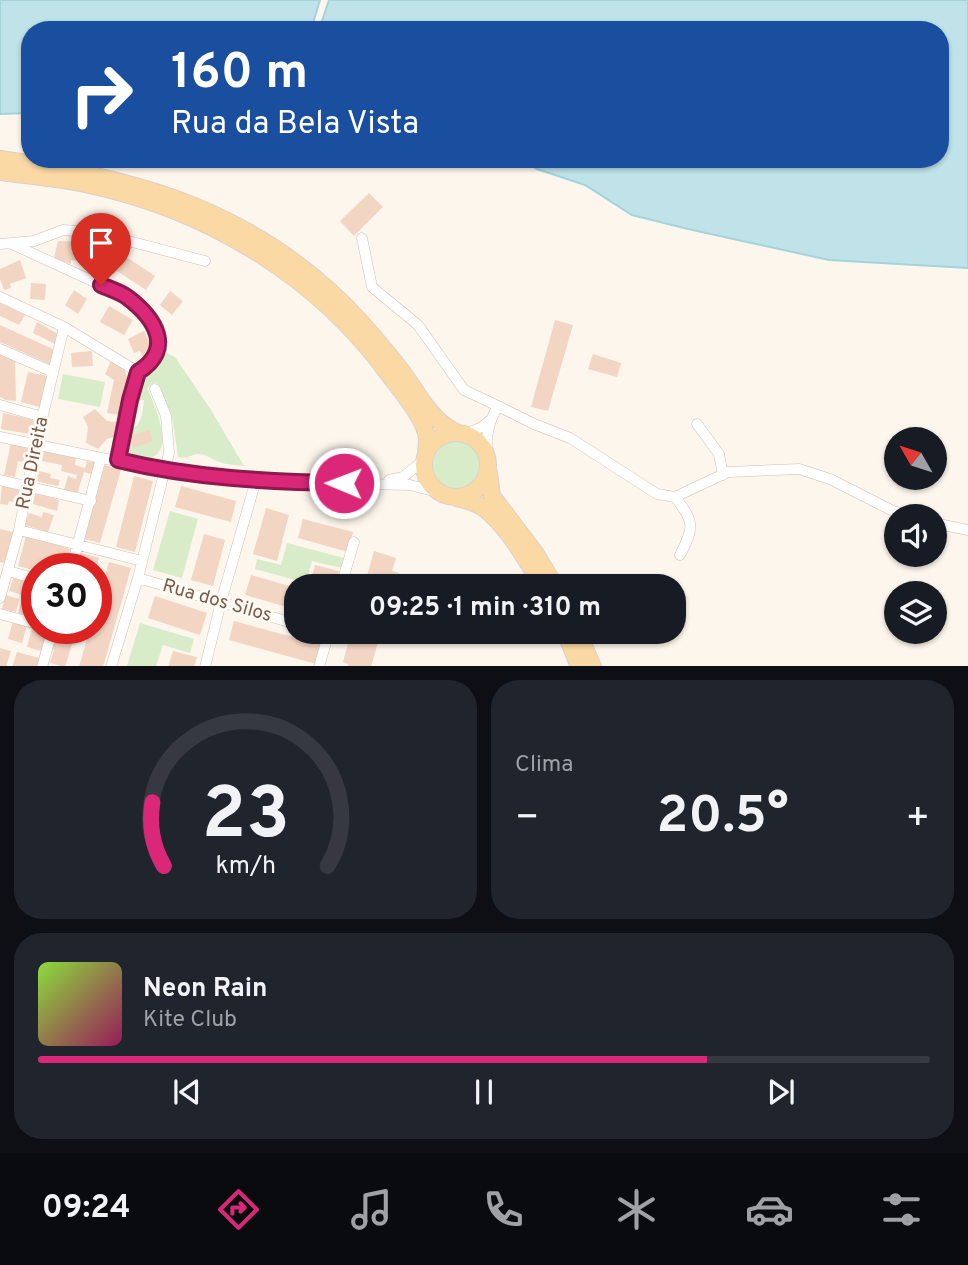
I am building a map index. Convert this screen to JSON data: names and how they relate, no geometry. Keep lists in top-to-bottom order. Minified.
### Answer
{"streets":{"street":["Rua Direita","Rua dos Silos"]},"north":"top left","page":{"turn":["160 m","Rua da Bela Vista"],"limit":"30","trip":"09:25 · 1 min · 310 m","tile":"Clima","heat":["−","20.5°","+"],"song":["Neon Rain","Kite Club"],"tabs":"09:24","gauge":["23","km/h"]}}
